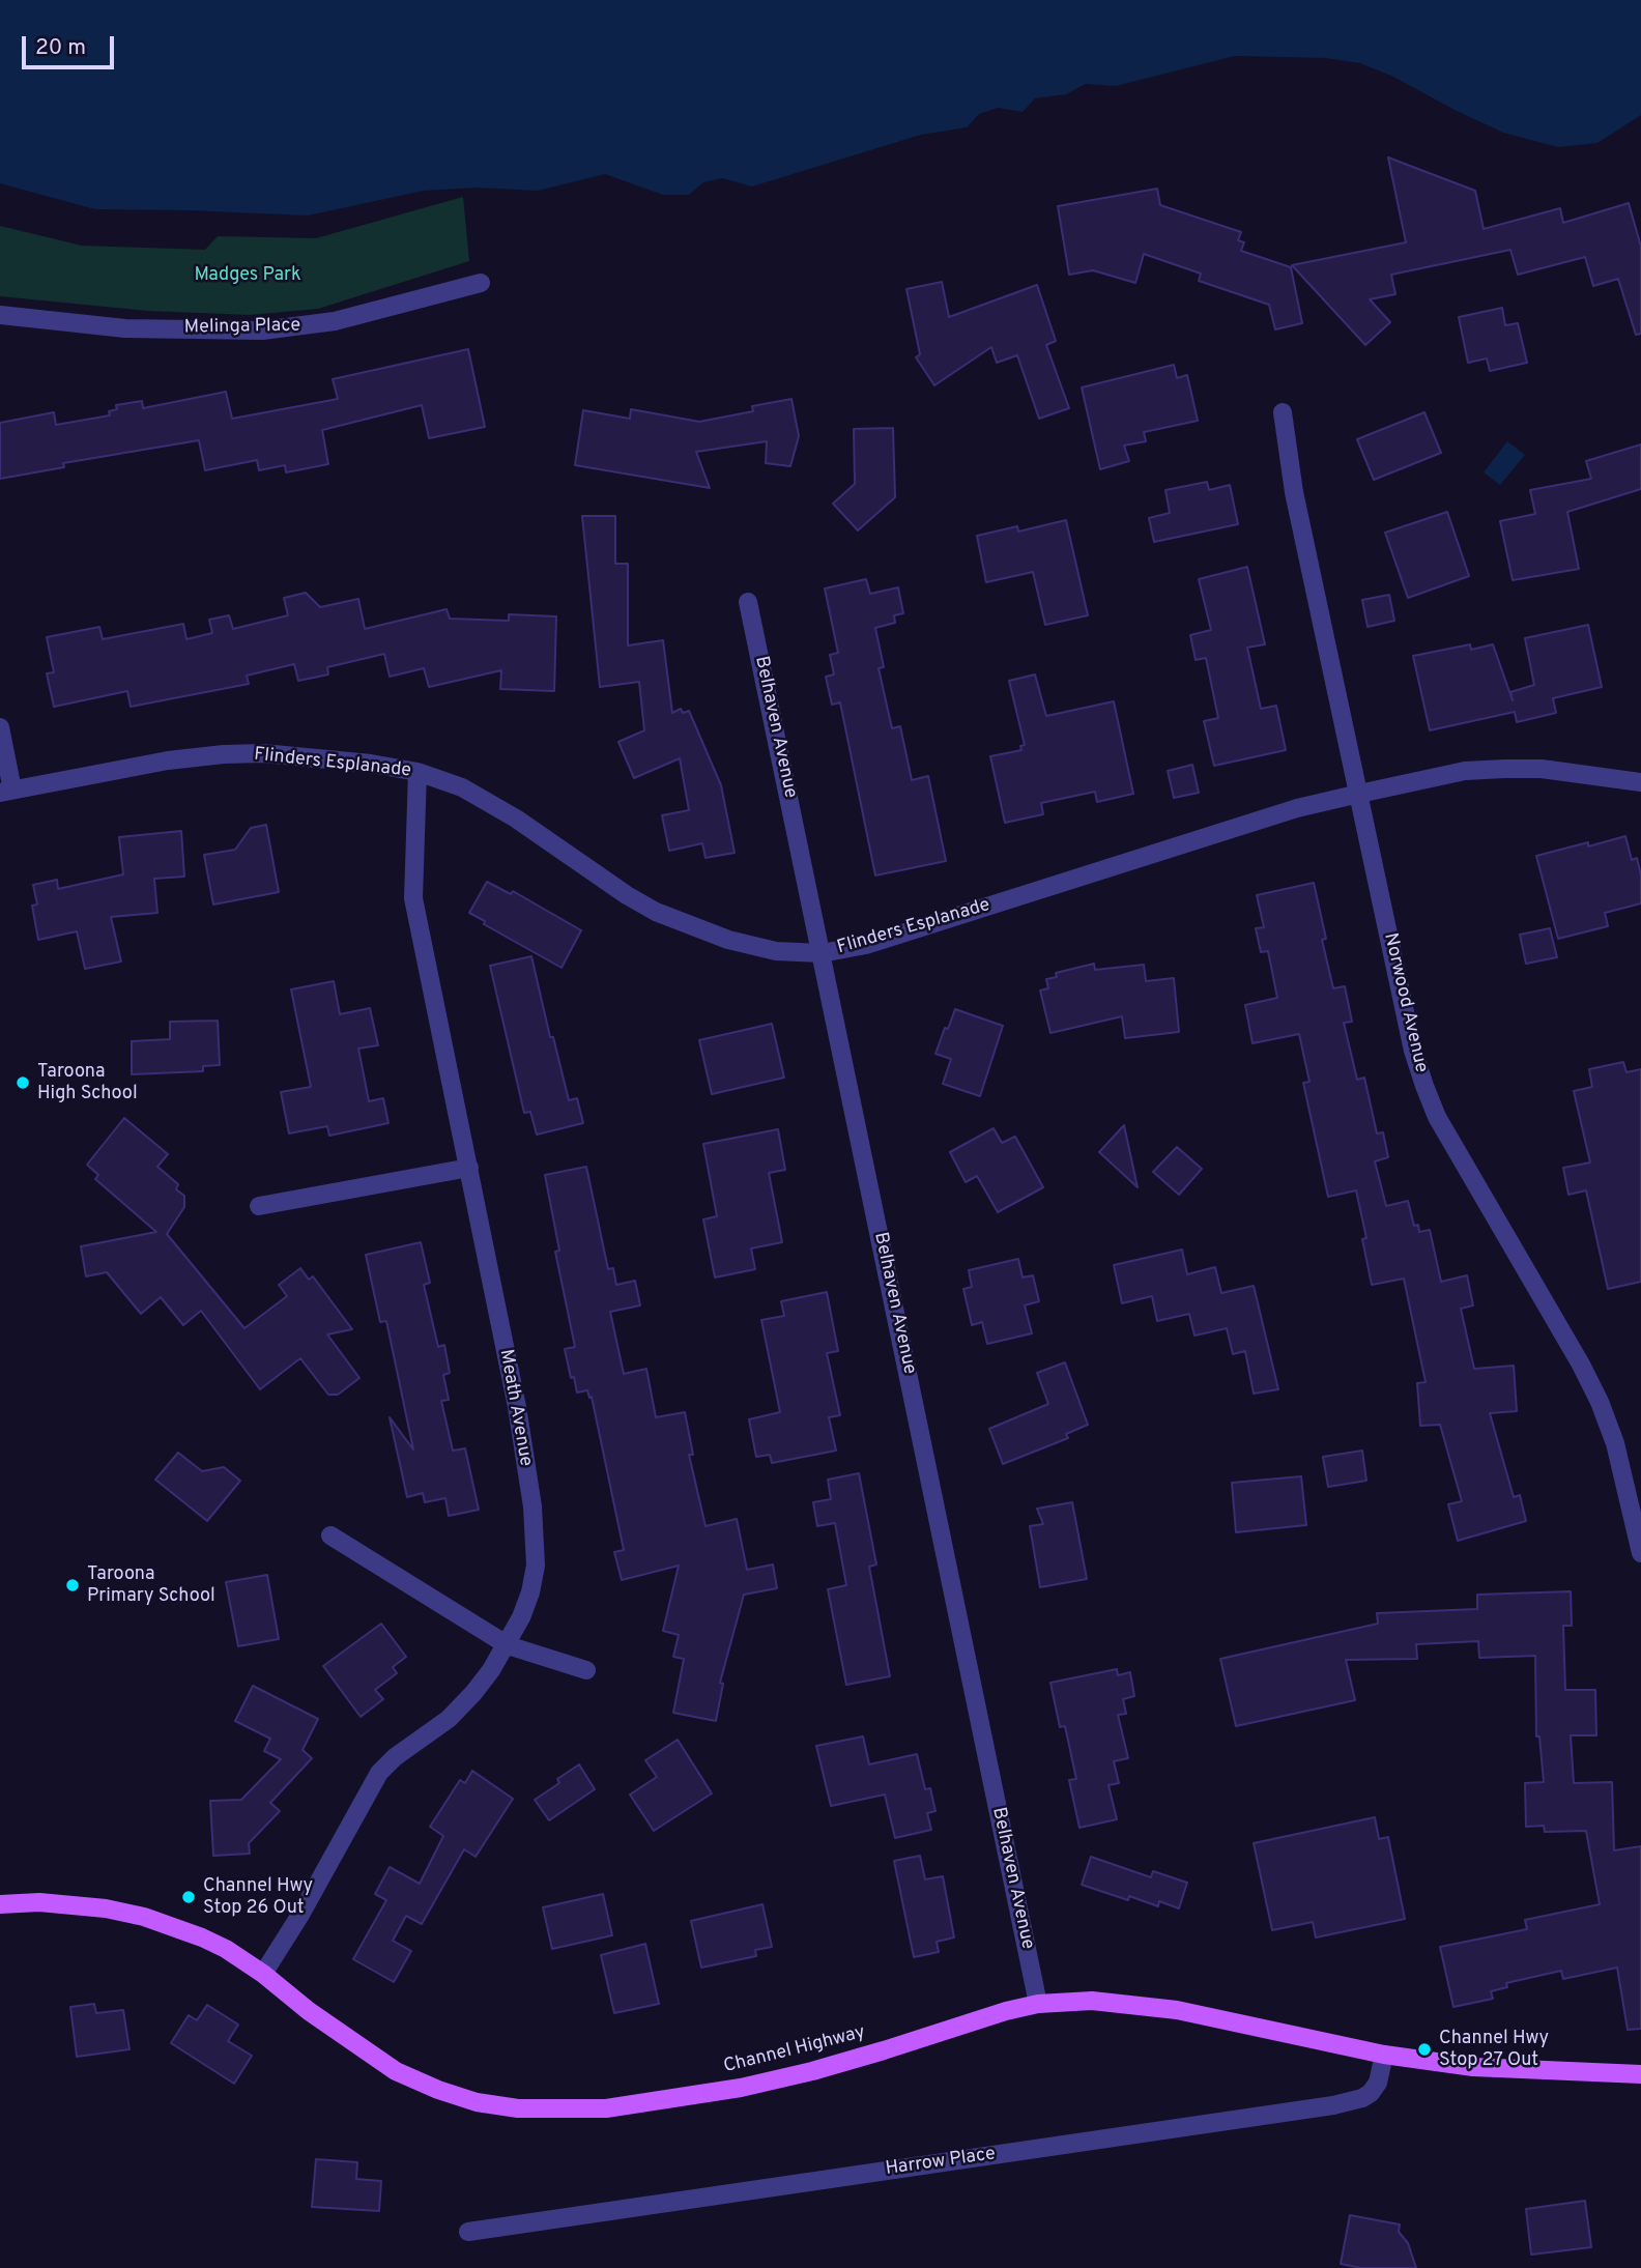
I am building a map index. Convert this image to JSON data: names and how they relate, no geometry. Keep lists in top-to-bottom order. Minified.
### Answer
{"streets":{"main road":["Channel Highway"],"street":["Melinga Place","Belhaven Avenue","Flinders Esplanade","Norwood Avenue","Meath Avenue","Harrow Place"]},"crossings":[["Belhaven Avenue","Flinders Esplanade"],["Belhaven Avenue","Channel Highway"],["Flinders Esplanade","Norwood Avenue"],["Flinders Esplanade","Meath Avenue"],["Meath Avenue","Channel Highway"],["Channel Highway","Harrow Place"]],"parks":["Madges Park"],"places":["Taroona High School","Taroona Primary School","Channel Hwy Stop 26 Out","Channel Hwy Stop 27 Out"],"scale_bar":"20 m"}
